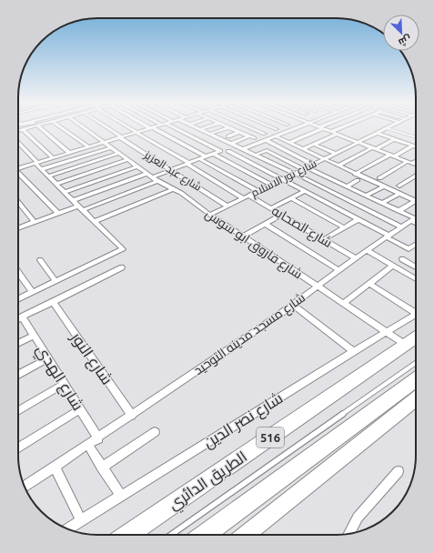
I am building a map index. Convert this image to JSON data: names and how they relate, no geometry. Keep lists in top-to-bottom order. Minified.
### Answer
{"streets":{"highway":["516","الطريق الدائري"],"street":["شارع عبد العزيز","شارع نور الاسلام","شارع الصحابه","شارع فاروق ابو سوس","شارع مسجد مدينه التوحيد","شارع النور","شارع الهدي","شارع نصر الدين"]},"crossings":[["شارع عبد العزيز","شارع نور الاسلام"],["شارع نور الاسلام","شارع الصحابه"],["شارع نور الاسلام","شارع فاروق ابو سوس"],["شارع الصحابه","شارع مسجد مدينه التوحيد"],["شارع فاروق ابو سوس","شارع مسجد مدينه التوحيد"],["شارع فاروق ابو سوس","شارع نصر الدين"],["شارع فاروق ابو سوس","الطريق الدائري"],["شارع مسجد مدينه التوحيد","شارع النور"],["شارع مسجد مدينه التوحيد","شارع الهدي"]],"north":"bottom right"}
